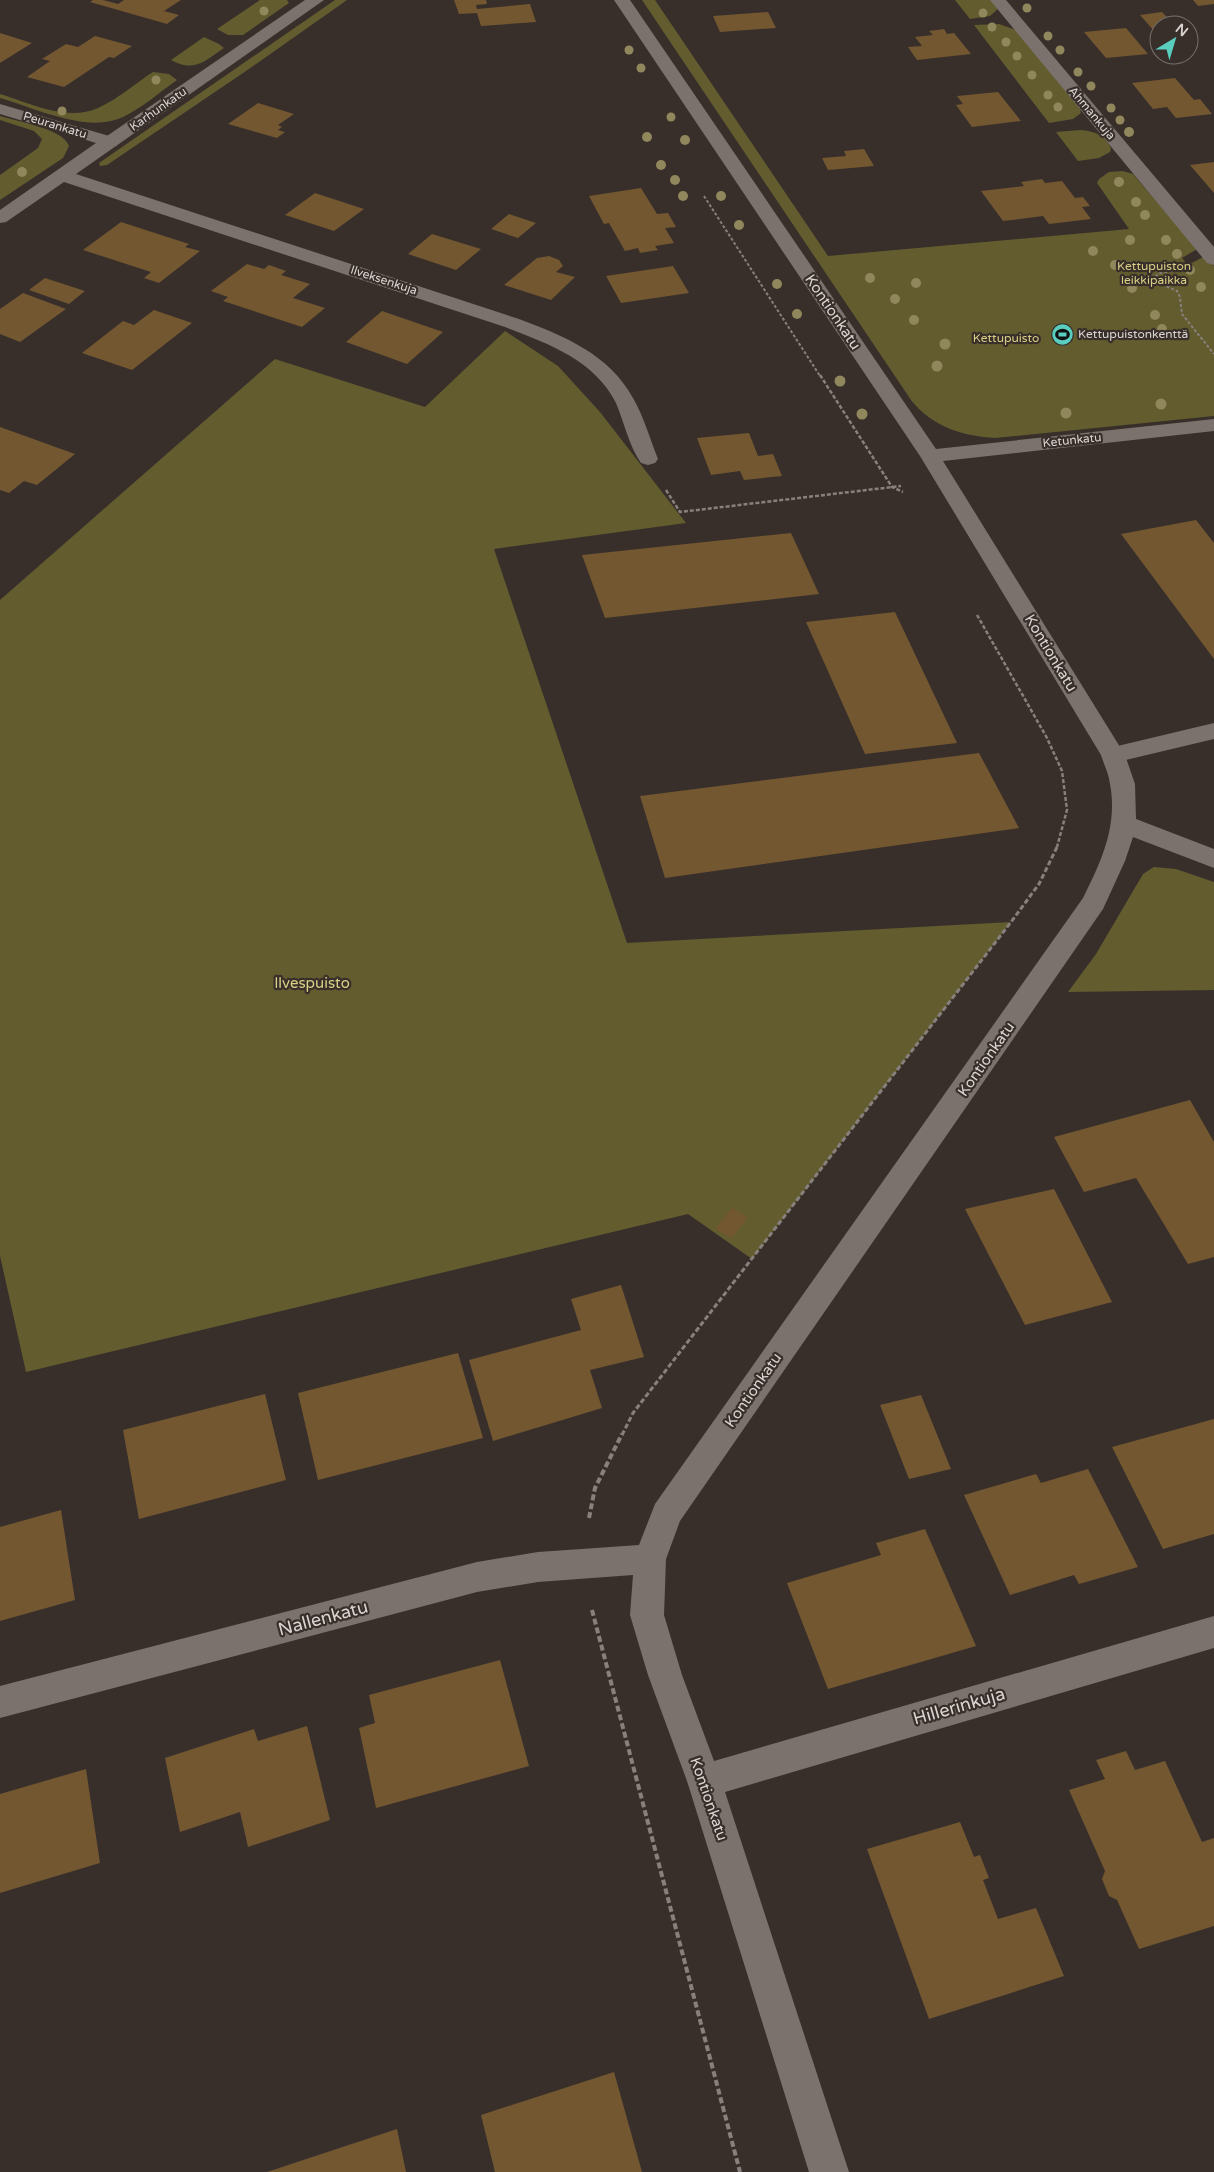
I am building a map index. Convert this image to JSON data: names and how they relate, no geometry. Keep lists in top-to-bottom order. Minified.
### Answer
{"streets":{"street":["Karhunkatu","Ahmankuja","Peurankatu","Ilveksenkuja","Kontionkatu","Ketunkatu","Nallenkatu","Hillerinkuja"]},"crossings":[["Karhunkatu","Peurankatu"],["Karhunkatu","Ilveksenkuja"],["Kontionkatu","Ketunkatu"],["Kontionkatu","Nallenkatu"],["Kontionkatu","Hillerinkuja"]],"parks":["Kettupuiston leikkipaikka","Kettupuisto","Ilvespuisto"],"places":{"sports":["Kettupuistonkenttä"]},"north":"top right"}
